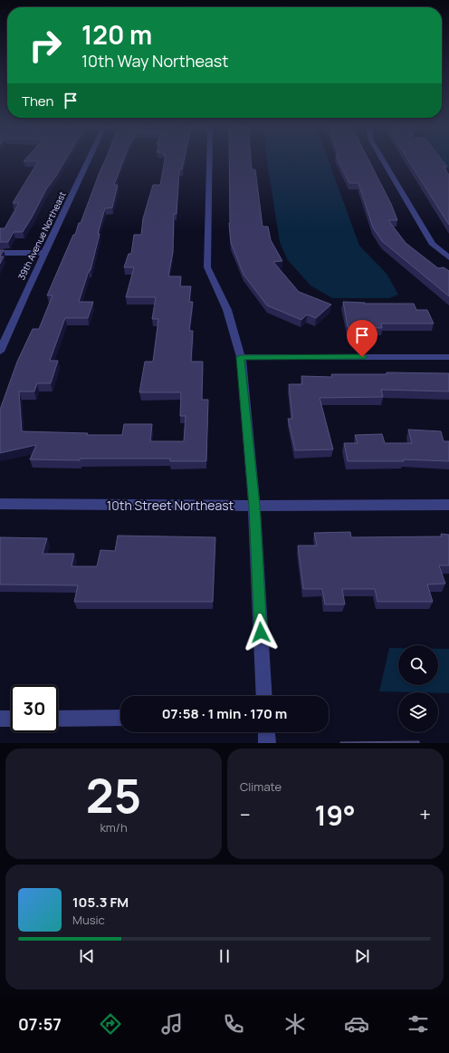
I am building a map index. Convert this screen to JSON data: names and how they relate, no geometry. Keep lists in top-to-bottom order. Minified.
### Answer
{"streets":{"street":["39th Avenue Northeast","10th Street Northeast"]},"page":{"turn":["120 m","10th Way Northeast"],"then":"Then","limit":"30","trip":"07:58 · 1 min · 170 m","tile":[["25","km/h"],"Climate"],"heat":["−","19°","+"],"song":["105.3 FM","Music"],"tabs":"07:57"}}
